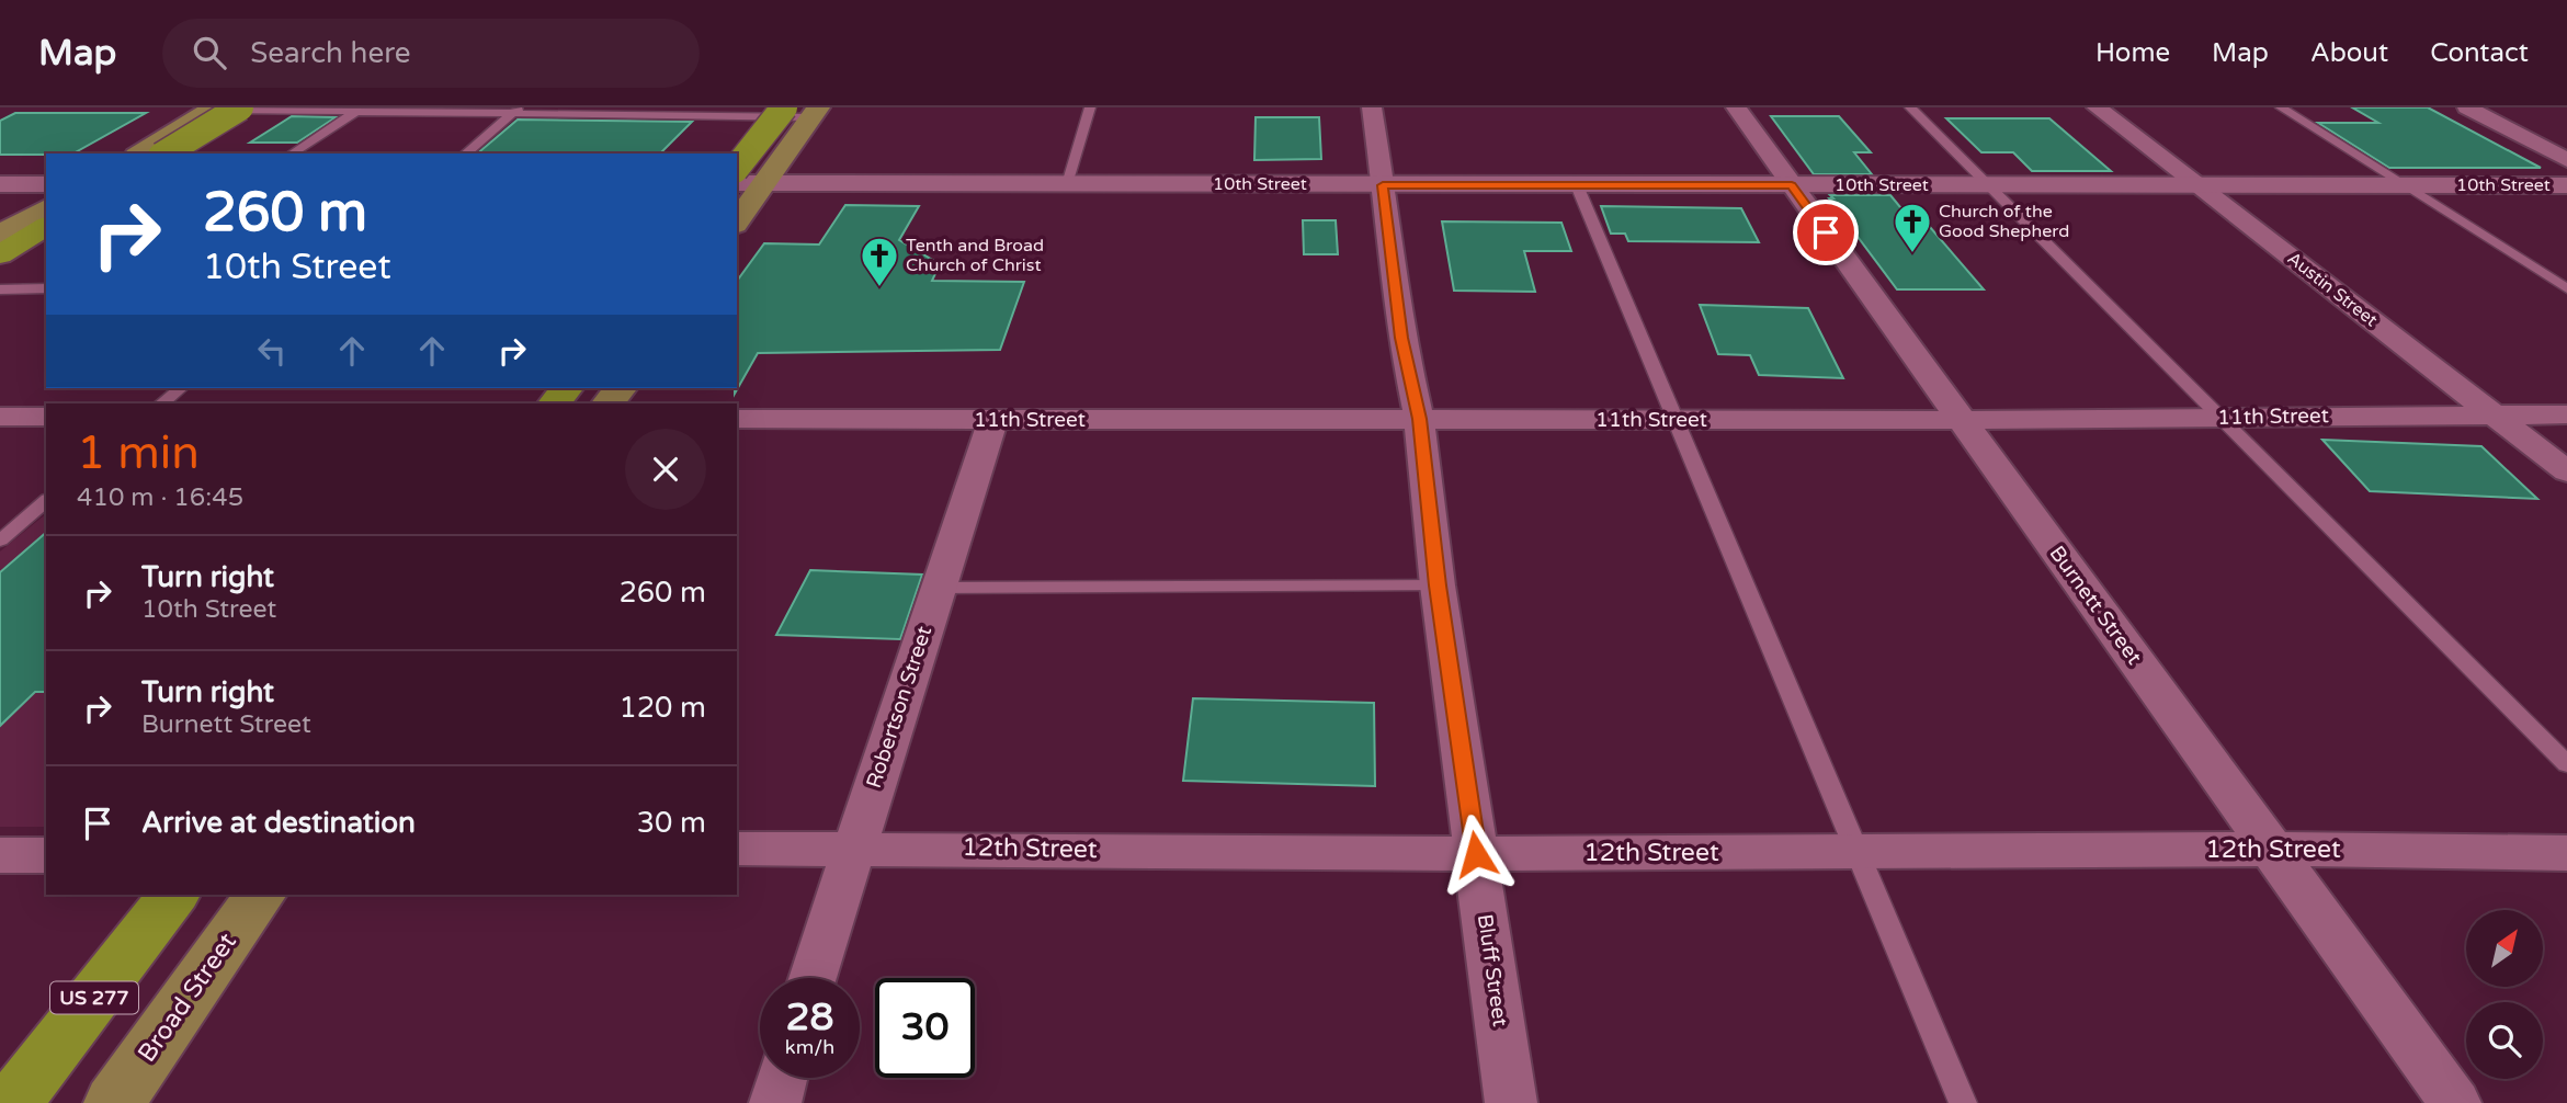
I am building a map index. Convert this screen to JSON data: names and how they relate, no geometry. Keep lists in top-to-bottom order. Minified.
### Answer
{"streets":{"highway":["US 277"],"main road":["Broad Street"],"street":["10th Street","Austin Street","11th Street","Burnett Street","Robertson Street","12th Street","Bluff Street"]},"crossings":[["10th Street","Austin Street"],["10th Street","Burnett Street"],["10th Street","Bluff Street"],["Austin Street","11th Street"],["11th Street","Burnett Street"],["11th Street","Robertson Street"],["11th Street","Bluff Street"],["Burnett Street","12th Street"],["Robertson Street","12th Street"],["12th Street","Bluff Street"]],"places":{"church":["Church of the Good Shepherd","Tenth and Broad Church of Christ"]},"north":"top right","page":{"header":"Map","search":"Search here","nav":["Home","Map","About","Contact"],"turn":["260 m","10th Street"],"heading":["1 min","410 m · 16:45"],"list":[{"name":"Turn right","note":"10th Street","value":"260 m"},{"name":"Turn right","note":"Burnett Street","value":"120 m"},{"name":"Arrive at destination","value":"30 m"}],"speed":"28 km/h","limit":"30"}}
